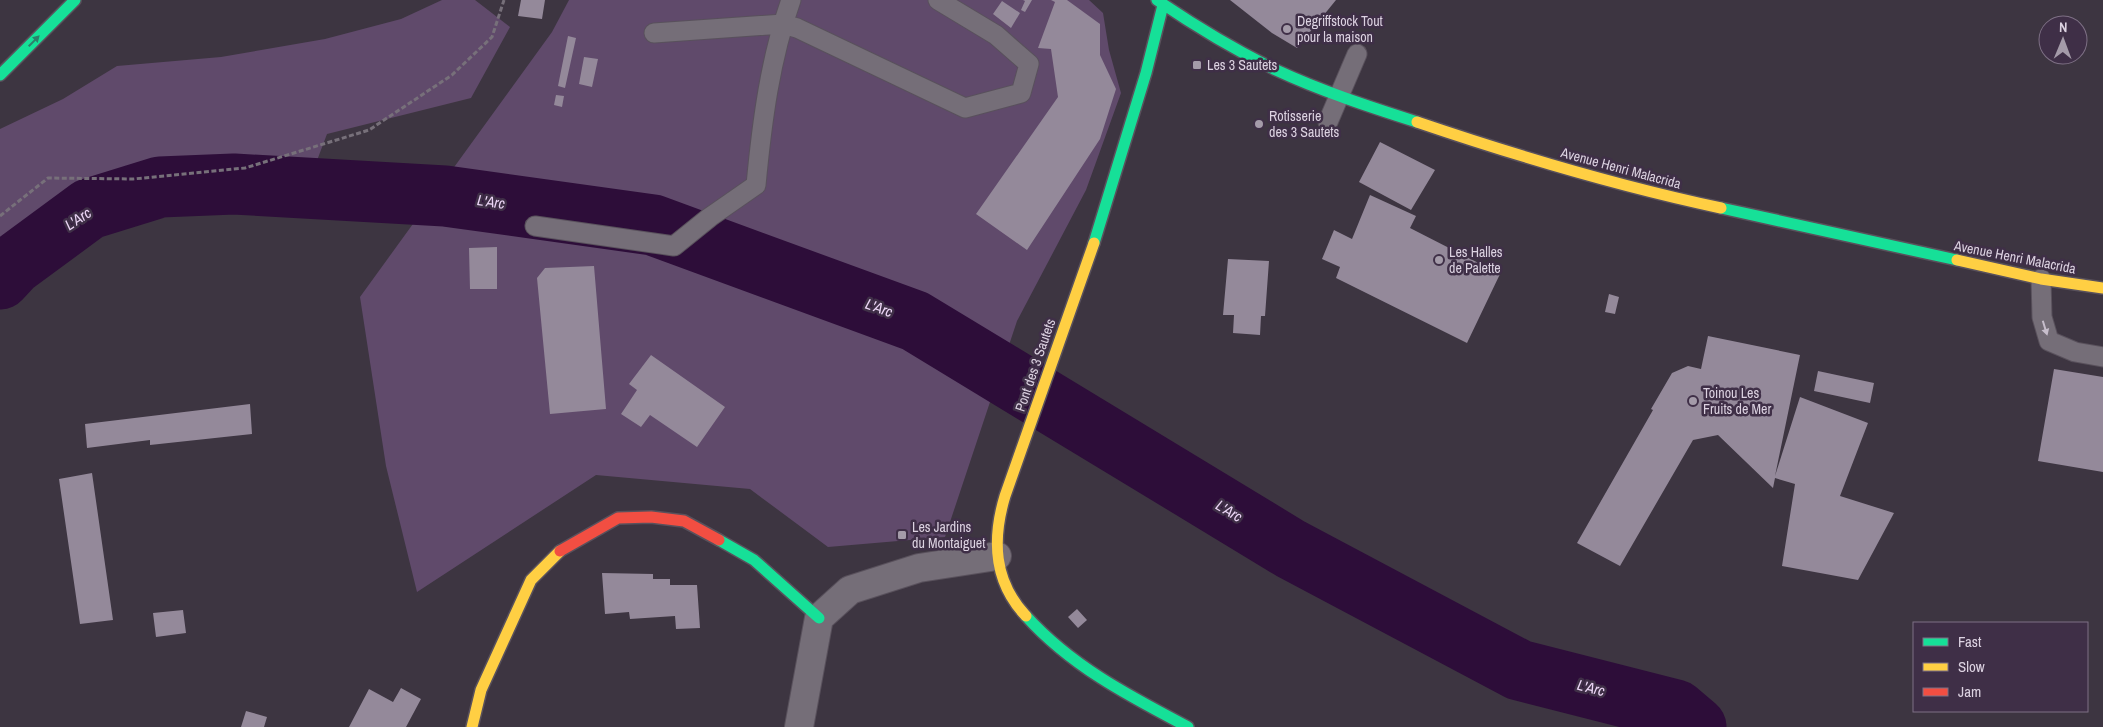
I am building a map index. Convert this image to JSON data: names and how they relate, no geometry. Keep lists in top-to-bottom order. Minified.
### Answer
{"streets":{"main road":["Avenue Henri Malacrida","Pont des 3 Sautets"]},"crossings":[["Avenue Henri Malacrida","Pont des 3 Sautets"]],"water":["L'Arc"],"places":{"other":["Degriffstock Tout pour la maison","Rotisserie des 3 Sautets","Les Halles de Palette","Toinou Les Fruits de Mer"],"transit":["Les 3 Sautets","Les Jardins du Montaiguet"]},"legend":["Fast","Slow","Jam"],"north":"top"}
